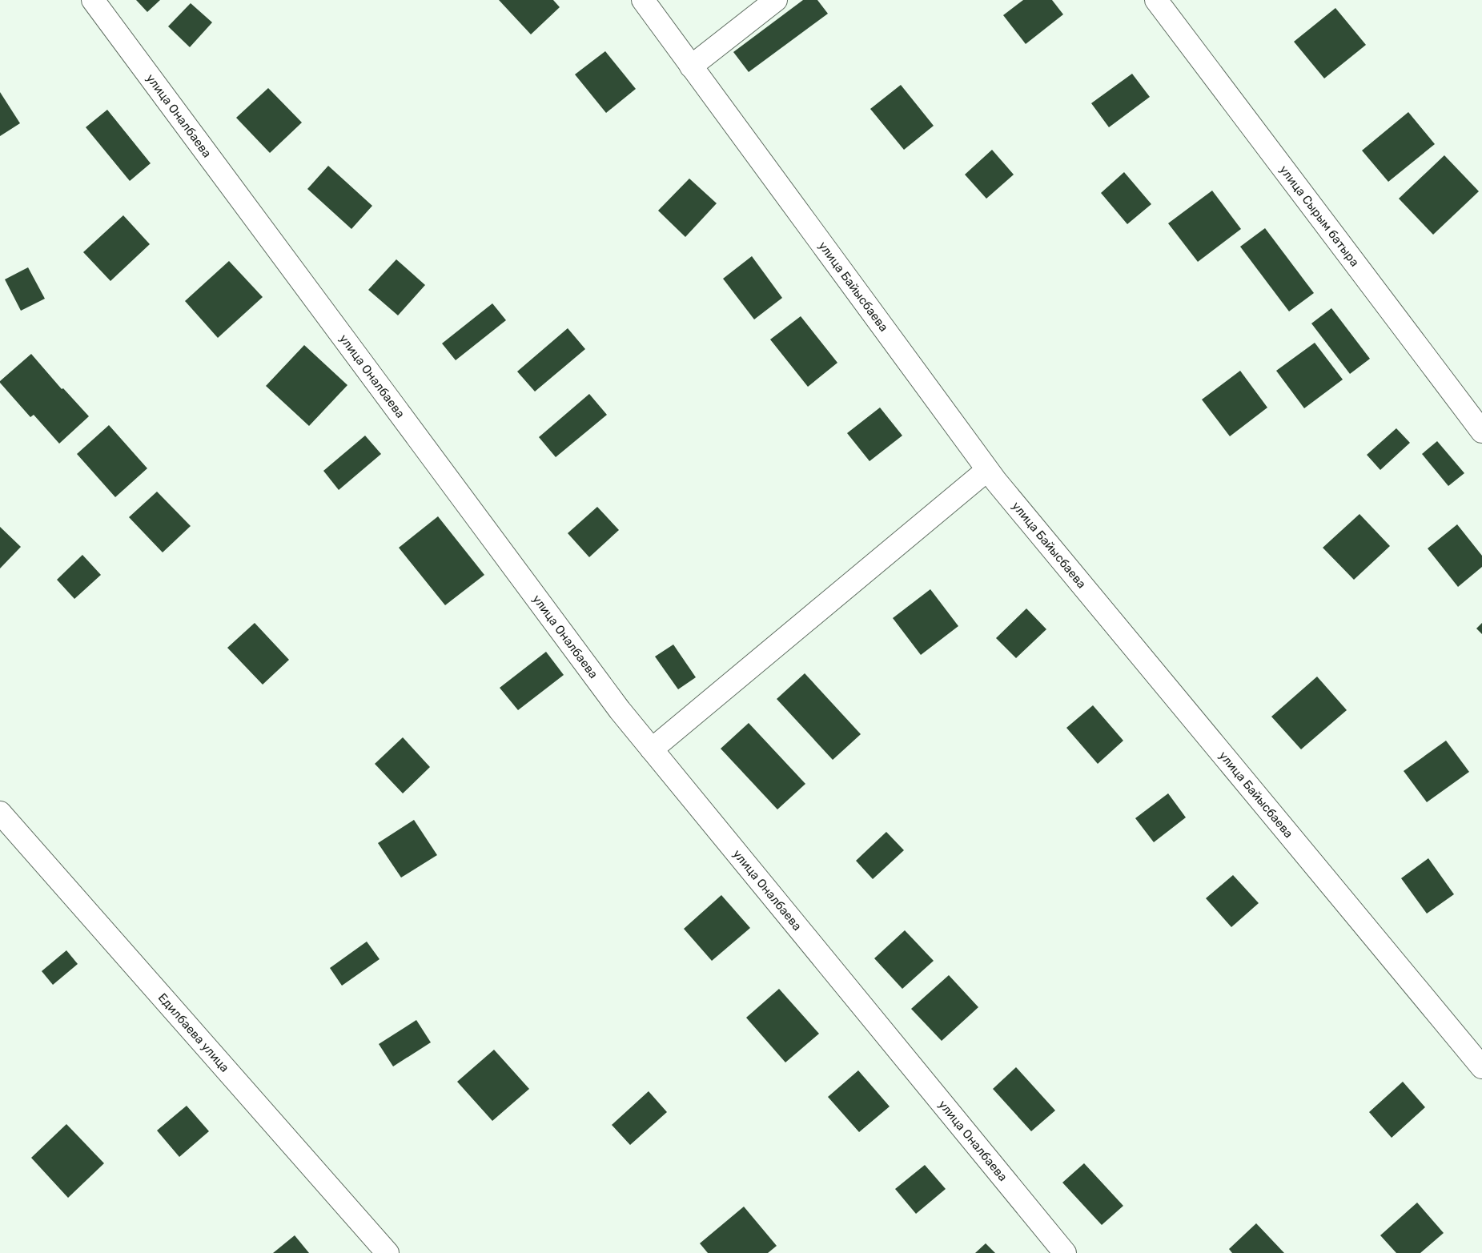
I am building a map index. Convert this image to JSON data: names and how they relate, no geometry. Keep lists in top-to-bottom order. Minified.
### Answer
{"streets":{"street":["улица Оналбаева","улица Сырым батыра","улица Байысбаева","Едилбаева улица"]}}
